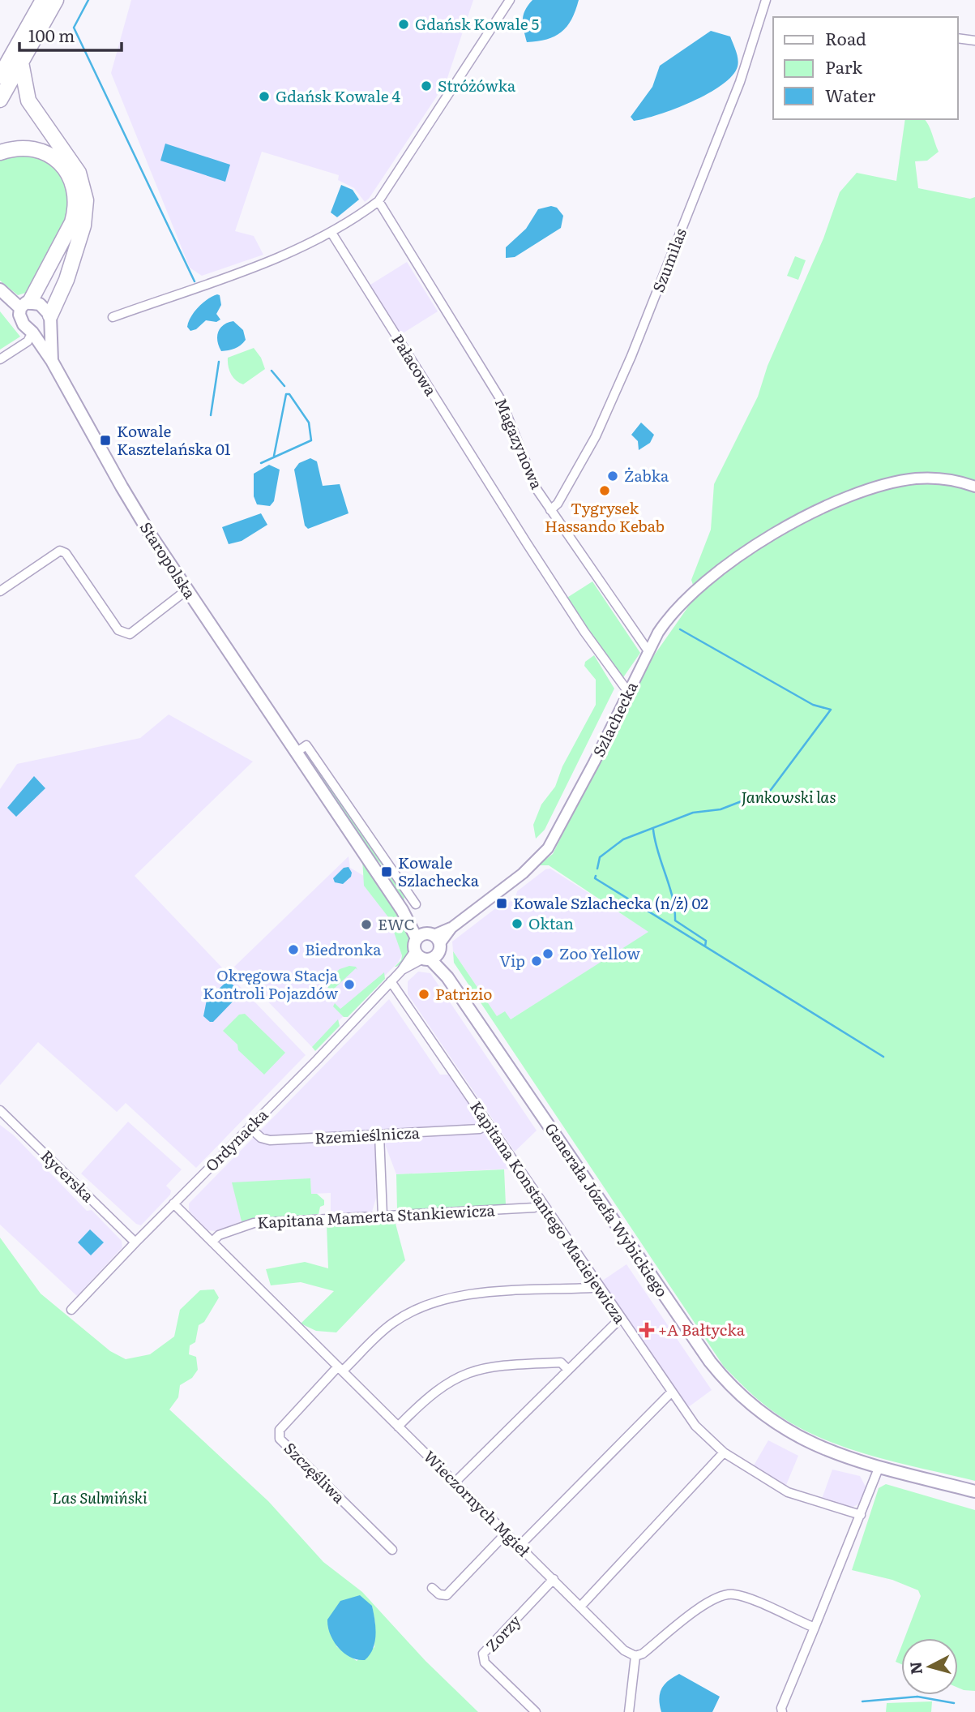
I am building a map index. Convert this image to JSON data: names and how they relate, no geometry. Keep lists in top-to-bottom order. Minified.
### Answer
{"streets":{"main road":["Staropolska","Generała Józefa Wybickiego"],"street":["Szumilas","Pałacowa","Magazynowa","Szlachecka","Rzemieślnicza","Ordynacka","Rycerska","Kapitana Konstantego Maciejewicza","Kapitana Mamerta Stankiewicza","Szczęśliwa","Wieczornych Mgieł","Zorzy"]},"crossings":[["Szumilas","Magazynowa"],["Pałacowa","Szlachecka"],["Magazynowa","Szlachecka"],["Staropolska","Szlachecka"],["Staropolska","Ordynacka"],["Staropolska","Generała Józefa Wybickiego"],["Szlachecka","Ordynacka"],["Szlachecka","Generała Józefa Wybickiego"],["Rzemieślnicza","Ordynacka"],["Rzemieślnicza","Kapitana Konstantego Maciejewicza"],["Ordynacka","Rycerska"],["Ordynacka","Generała Józefa Wybickiego"],["Ordynacka","Kapitana Konstantego Maciejewicza"],["Ordynacka","Wieczornych Mgieł"],["Kapitana Konstantego Maciejewicza","Kapitana Mamerta Stankiewicza"],["Kapitana Konstantego Maciejewicza","Szczęśliwa"],["Kapitana Mamerta Stankiewicza","Wieczornych Mgieł"],["Szczęśliwa","Wieczornych Mgieł"],["Wieczornych Mgieł","Zorzy"]],"parks":["Jankowski las","Las Sulmiński"],"places":{"other":["Gdańsk Kowale 5","Stróżówka","Gdańsk Kowale 4","Żabka","Tygrysek Hassando Kebab","Oktan","EWC","Biedronka","Zoo Yellow","Vip","Okręgowa Stacja Kontroli Pojazdów","Patrizio"],"transit":["Kowale Kasztelańska 01","Kowale Szlachecka","Kowale Szlachecka (n/ż) 02"],"health":["+A Bałtycka"]},"legend":["Road","Park","Water"],"scale_bar":"100 m","north":"left"}
